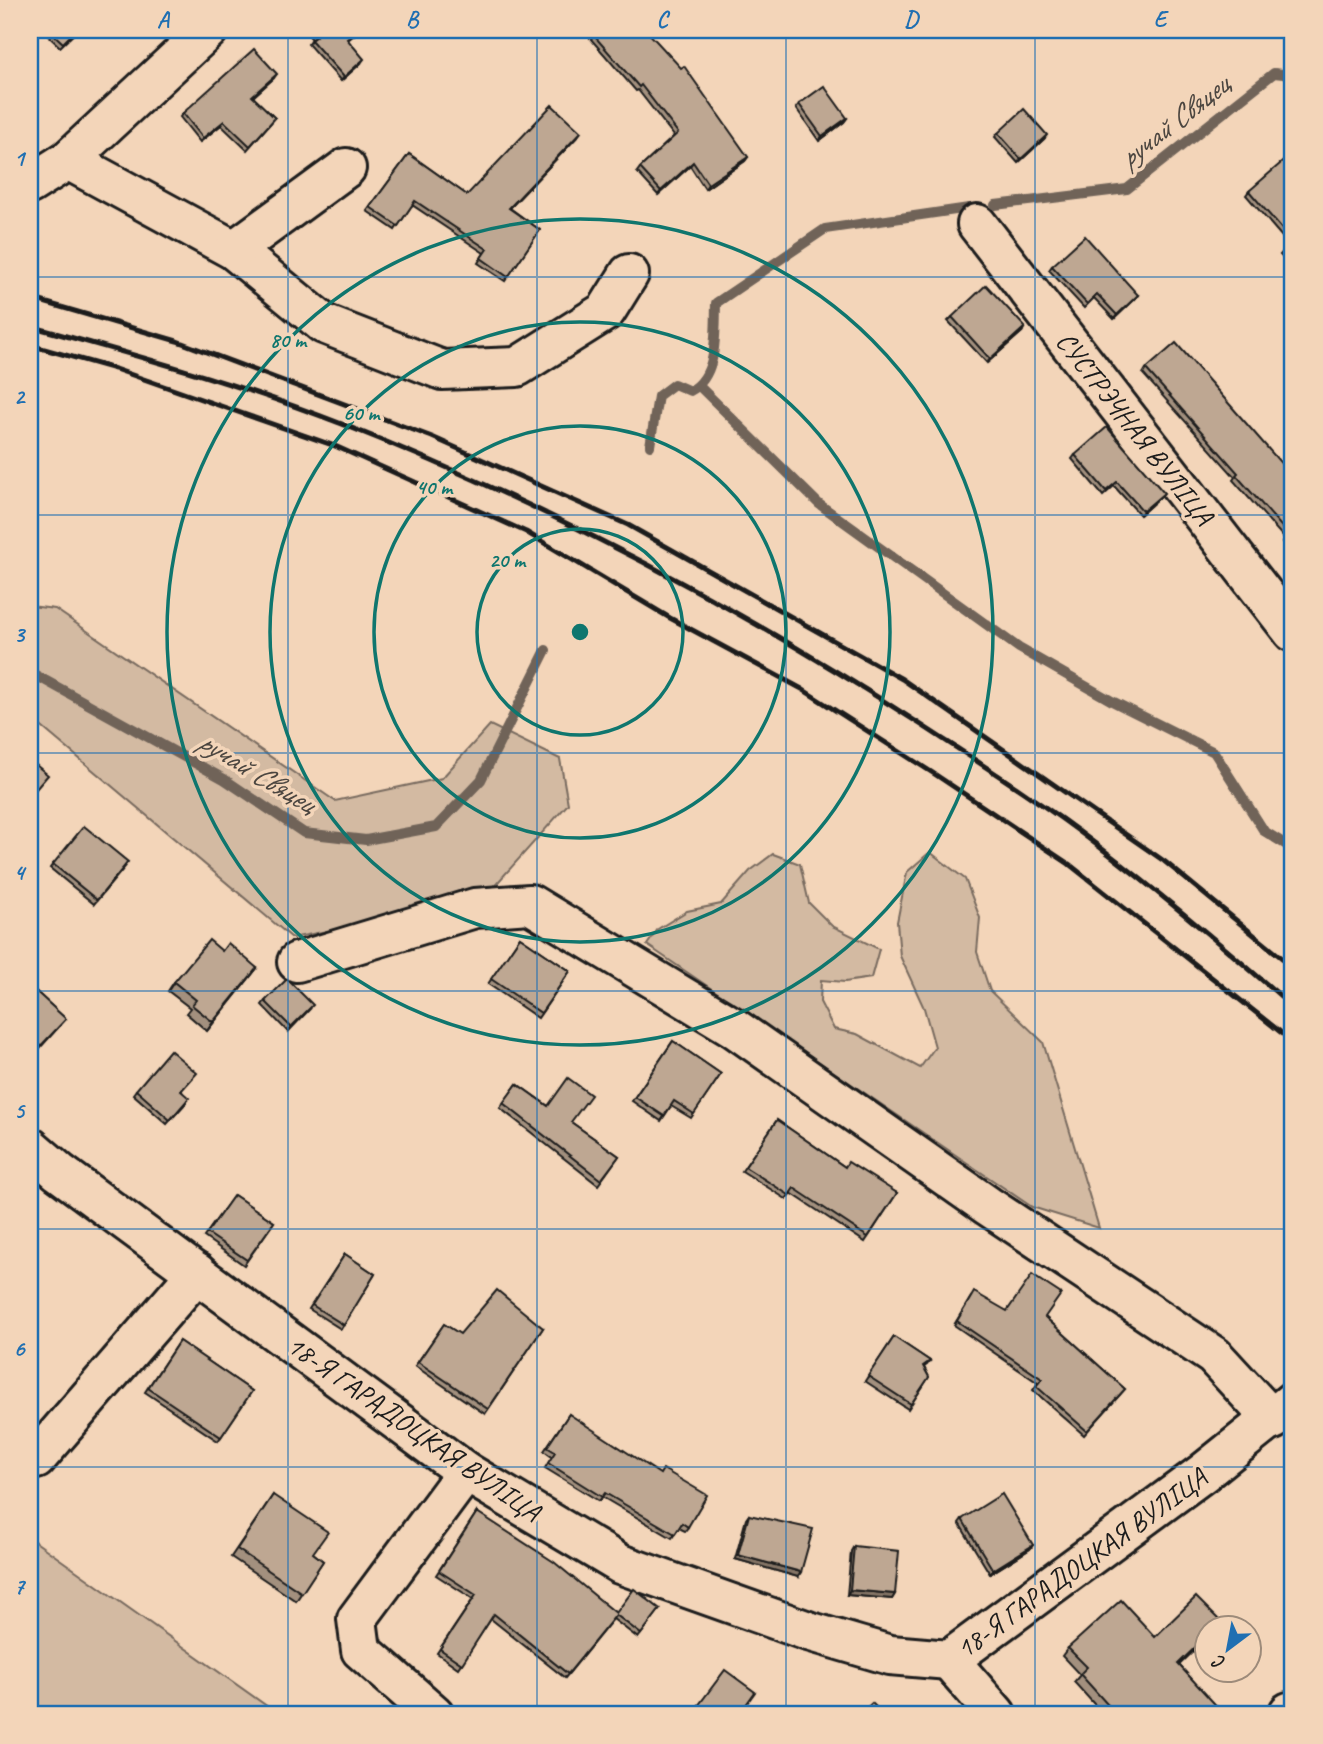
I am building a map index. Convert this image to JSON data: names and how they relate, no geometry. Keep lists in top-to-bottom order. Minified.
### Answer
{"streets":{"street":["СУСТРЭЧНАЯ ВУЛІЦА","18-Я ГАРАДОЦКАЯ ВУЛІЦА"]},"water":["ручай Свяцец"],"north":"bottom left","grid":{"columns":["A","B","C","D","E"],"rows":["1","2","3","4","5","6","7"]},"rings":["80 m","60 m","40 m","20 m"]}
